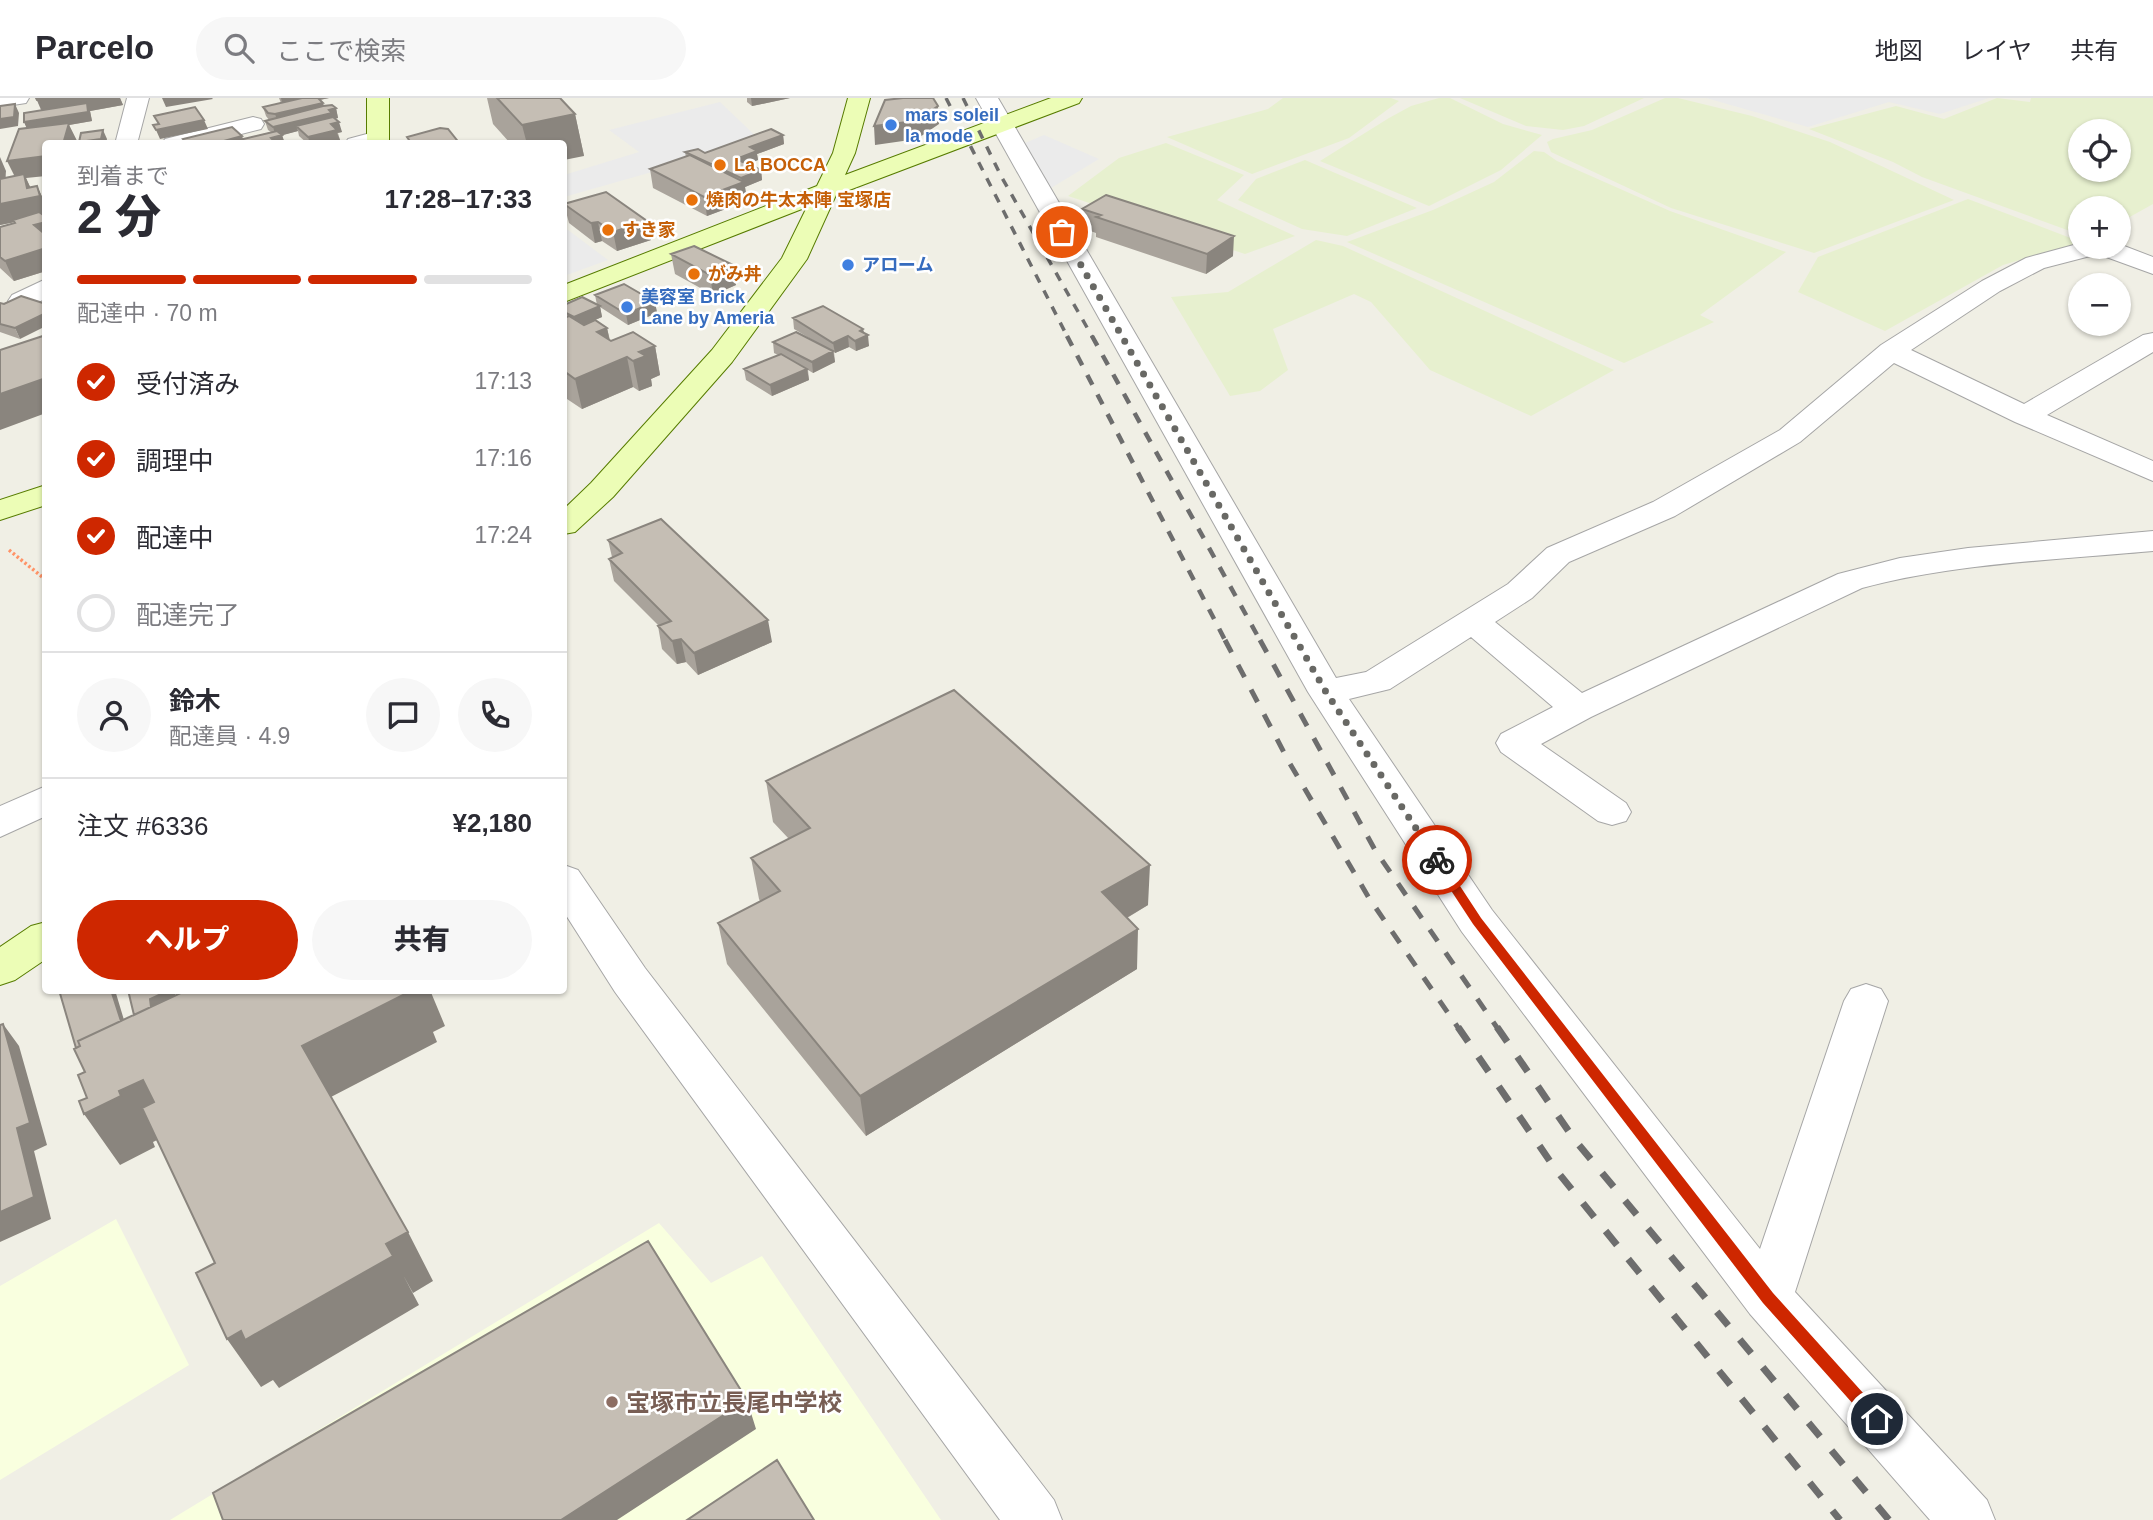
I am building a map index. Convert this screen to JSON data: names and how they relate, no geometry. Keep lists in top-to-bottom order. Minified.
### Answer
{"places":["mars soleil la mode","La BOCCA","焼肉の牛太本陣 宝塚店","すき家","アローム","がみ丼","美容室 Brick Lane by Ameria","宝塚市立長尾中学校"],"page":{"header":"Parcelo","search":"ここで検索","nav":["地図","レイヤ","共有"],"map_buttons":["+","−"],"heading":["2 分","到着まで","17:28–17:33"],"panel":["鈴木","配達員 · 4.9","注文 #6336","¥2,180"],"bar":"配達中 · 70 m","list":[["受付済み","17:13"],["調理中","17:16"],["配達中","17:24"],"配達完了"],"buttons":["ヘルプ","共有"]}}
